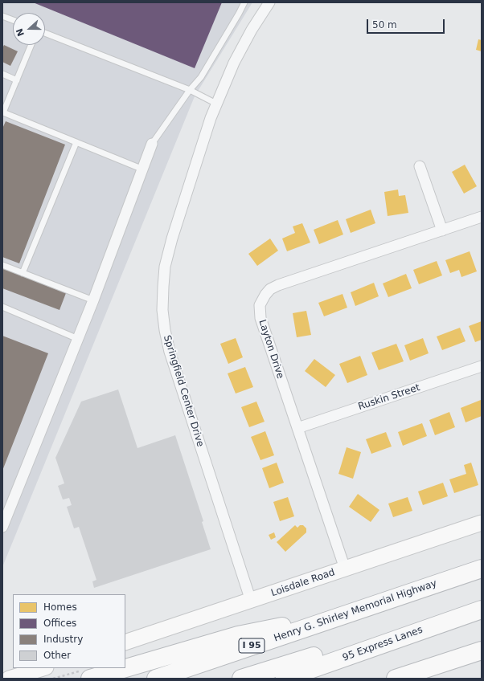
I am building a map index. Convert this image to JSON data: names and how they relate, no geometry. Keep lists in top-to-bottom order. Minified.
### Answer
{"streets":{"highway":["Henry G. Shirley Memorial Highway","95 Express Lanes","I 95"],"main road":["Loisdale Road"],"street":["Layton Drive","Springfield Center Drive","Ruskin Street"]},"crossings":[["Layton Drive","Ruskin Street"],["Layton Drive","Loisdale Road"],["Springfield Center Drive","Loisdale Road"]],"legend":["Homes","Offices","Industry","Other"],"scale_bar":"50 m","north":"left"}
